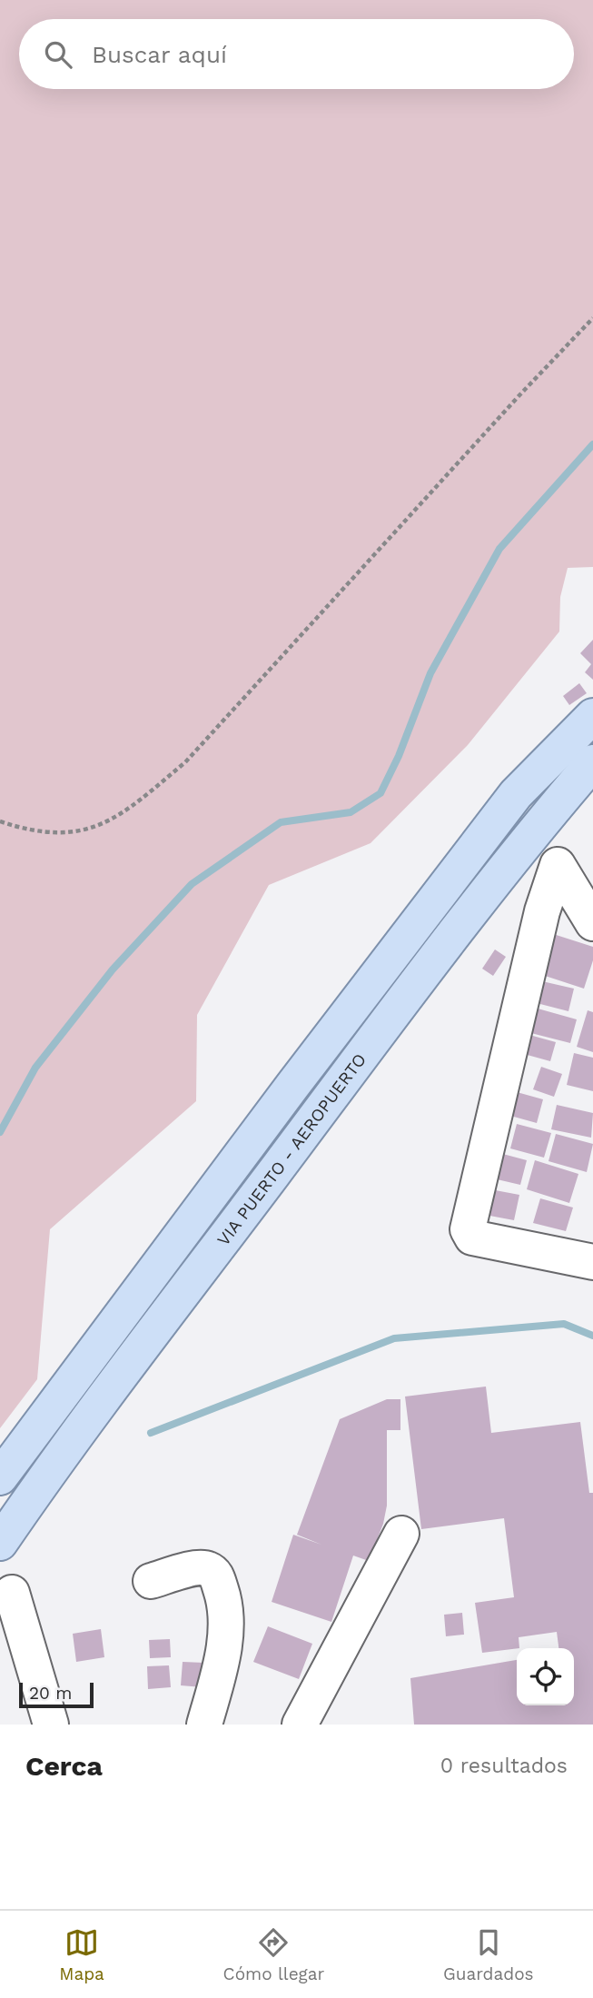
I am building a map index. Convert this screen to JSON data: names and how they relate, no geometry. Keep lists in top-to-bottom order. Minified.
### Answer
{"streets":{"main road":["VIA PUERTO - AEROPUERTO"]},"scale_bar":"20 m","page":{"search":"Buscar aquí","scale":"20 m","heading":["Cerca","0 resultados"],"nav":["Mapa","Cómo llegar","Guardados"]}}
